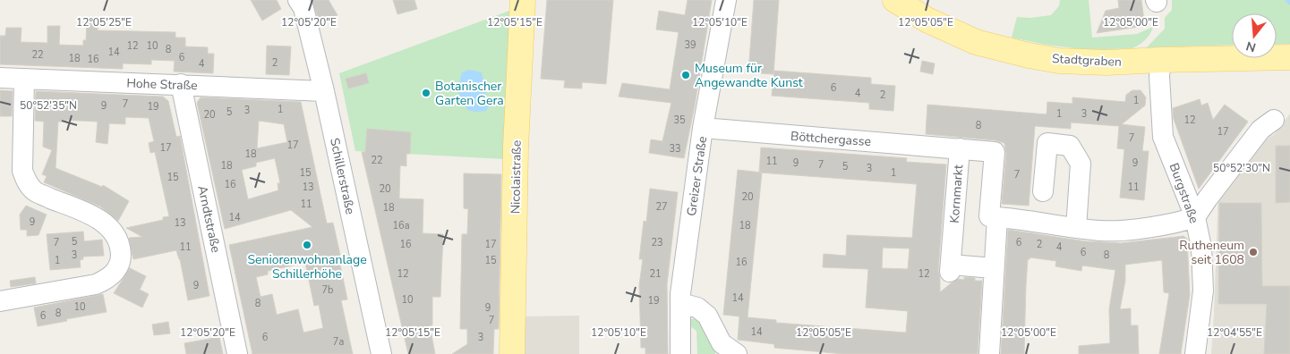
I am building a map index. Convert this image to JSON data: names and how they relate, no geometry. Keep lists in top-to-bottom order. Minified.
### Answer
{"streets":{"main road":["Stadtgraben","Nicolaistraße"],"street":["Hohe Straße","Böttchergasse","Schillerstraße","Greizer Straße","Burgstraße","Kornmarkt","Arndtstraße"]},"crossings":[["Stadtgraben","Burgstraße"],["Hohe Straße","Schillerstraße"],["Hohe Straße","Arndtstraße"],["Böttchergasse","Greizer Straße"],["Böttchergasse","Kornmarkt"]],"places":["Museum für Angewandte Kunst","Botanischer Garten Gera","Seniorenwohnanlage Schillerhöhe","Rutheneum seit 1608"],"house_numbers":["39","12","10","8","14","22","6","18","16","2","4","6","4","2","1","7","9","19","1","3","5","1","3","20","35","12","8","17","7","17","17","33","18","22","11","9","9","7","18","5","3","15","1","7","15","16","13","11","20","20","11","27","18","14","9","13","16a","18","5","7","23","6","16","17","2","11","4","6","3","8","1","15","16","12","21","12","9","7b","14","10","19","8","10","9","8","6","7","14","6","3","7a"],"north":"bottom","coordinates":["12°05'25\"E","12°05'20\"E","12°05'15\"E","12°05'10\"E","12°05'05\"E","12°05'00\"E","50°52'35\"N","50°52'30\"N","12°04'55\"E"]}
